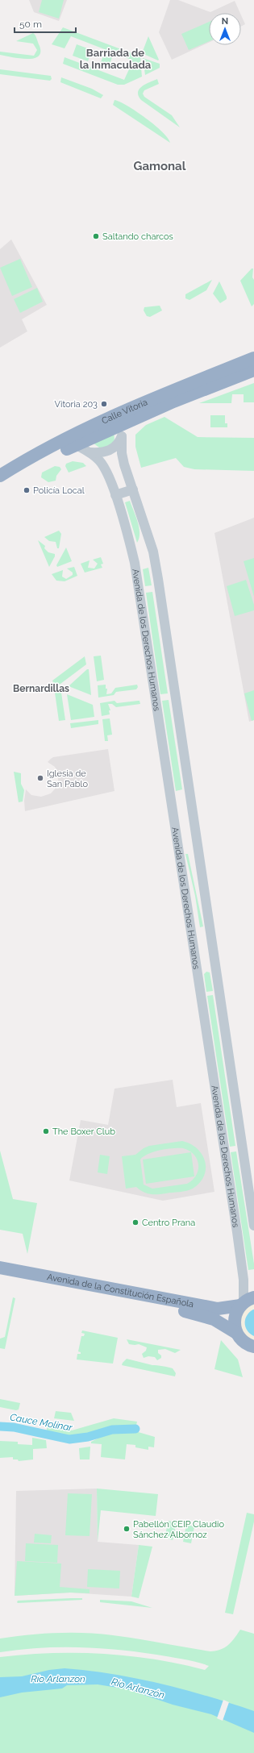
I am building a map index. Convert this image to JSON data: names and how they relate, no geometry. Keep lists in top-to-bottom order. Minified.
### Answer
{"streets":{"highway":["Calle Vitoria","Avenida de la Constitución Española"],"street":["Avenida de los Derechos Humanos"]},"crossings":[["Calle Vitoria","Avenida de los Derechos Humanos"],["Avenida de los Derechos Humanos","Avenida de la Constitución Española"]],"districts":["Barriada de la Inmaculada","Gamonal","Bernardillas"],"water":["Cauce Molinar","Río Arlanzon","Río Arlanzón"],"places":["Saltando charcos","Vitoria 203","Policía Local","Iglesia de San Pablo","The Boxer Club","Centro Prana","Pabellón CEIP Claudio Sánchez Albornoz"],"scale_bar":"50 m","north":"top"}
